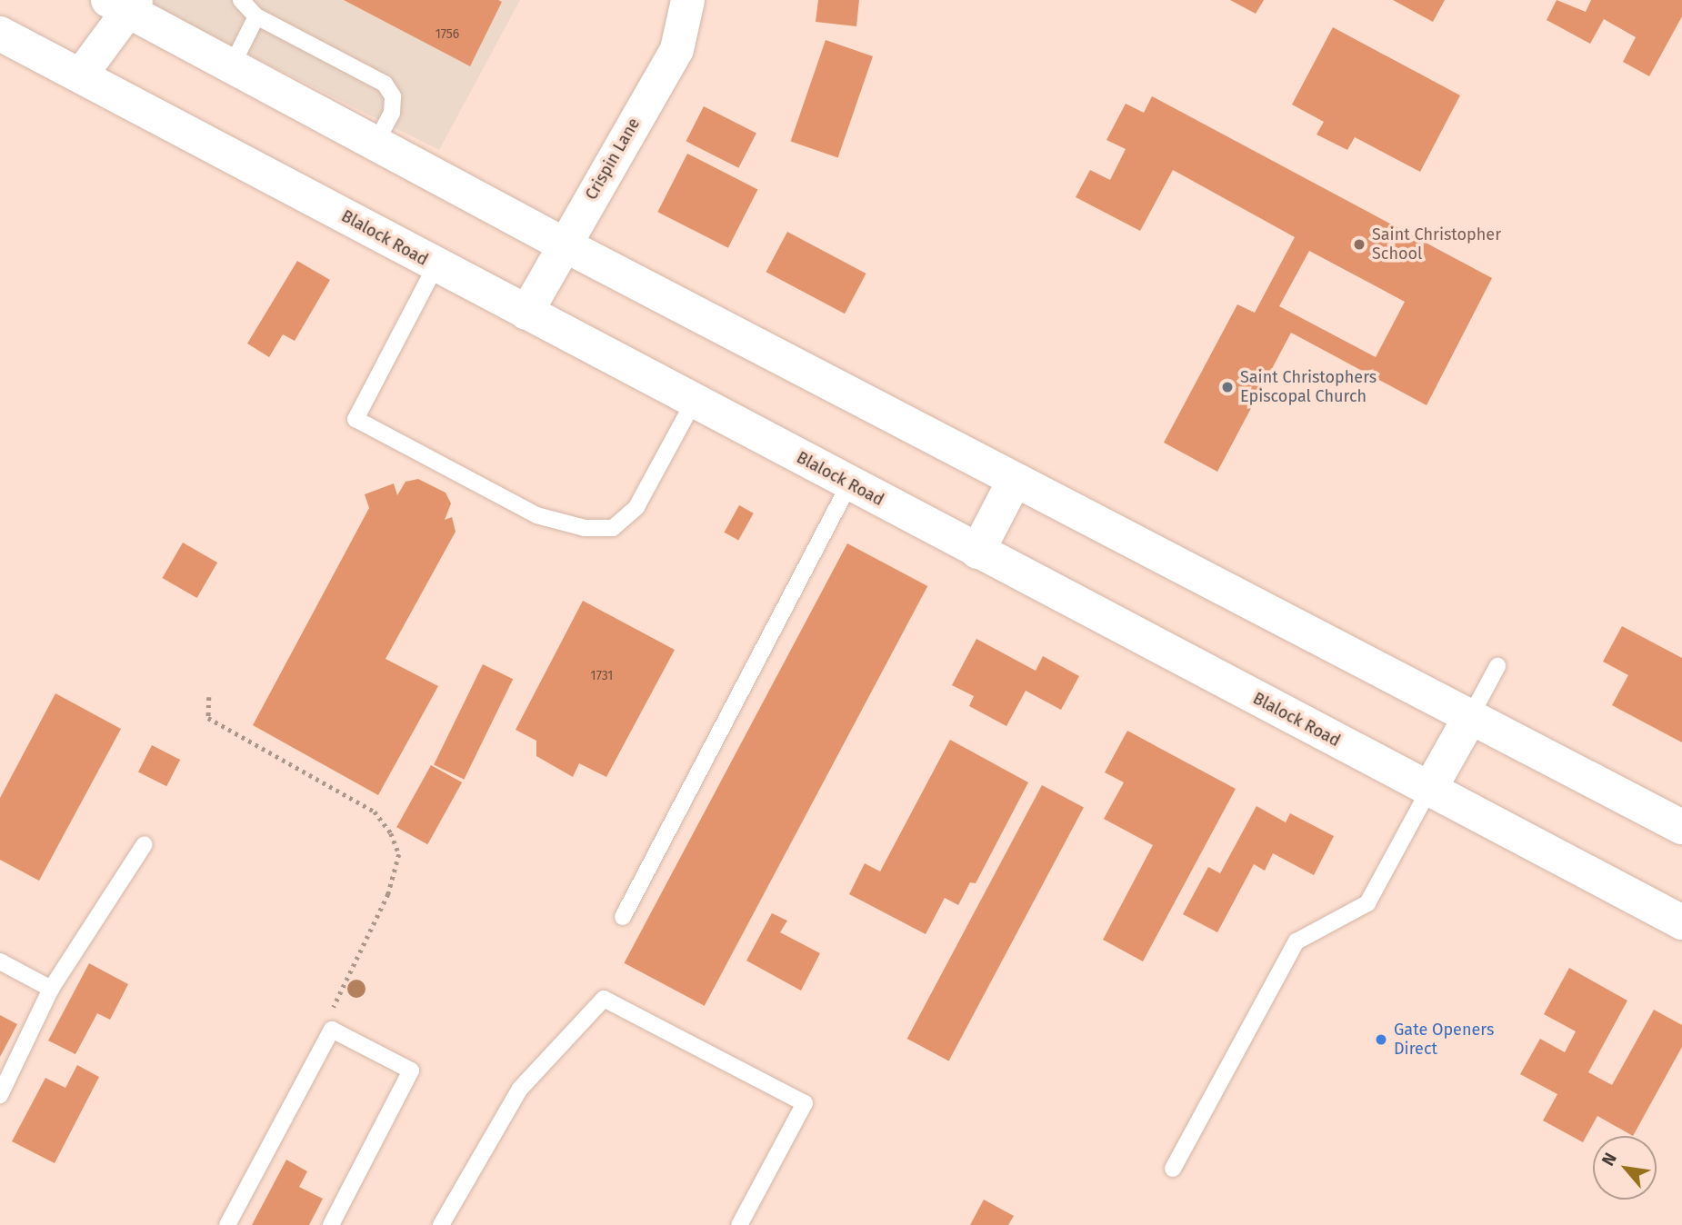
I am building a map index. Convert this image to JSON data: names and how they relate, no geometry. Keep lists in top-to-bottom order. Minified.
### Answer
{"streets":{"main road":["Blalock Road"],"street":["Crispin Lane"]},"crossings":[["Crispin Lane","Blalock Road"]],"places":["Saint Christopher School","Saint Christophers Episcopal Church","Gate Openers Direct"],"house_numbers":["1756","1731"],"north":"top left"}
